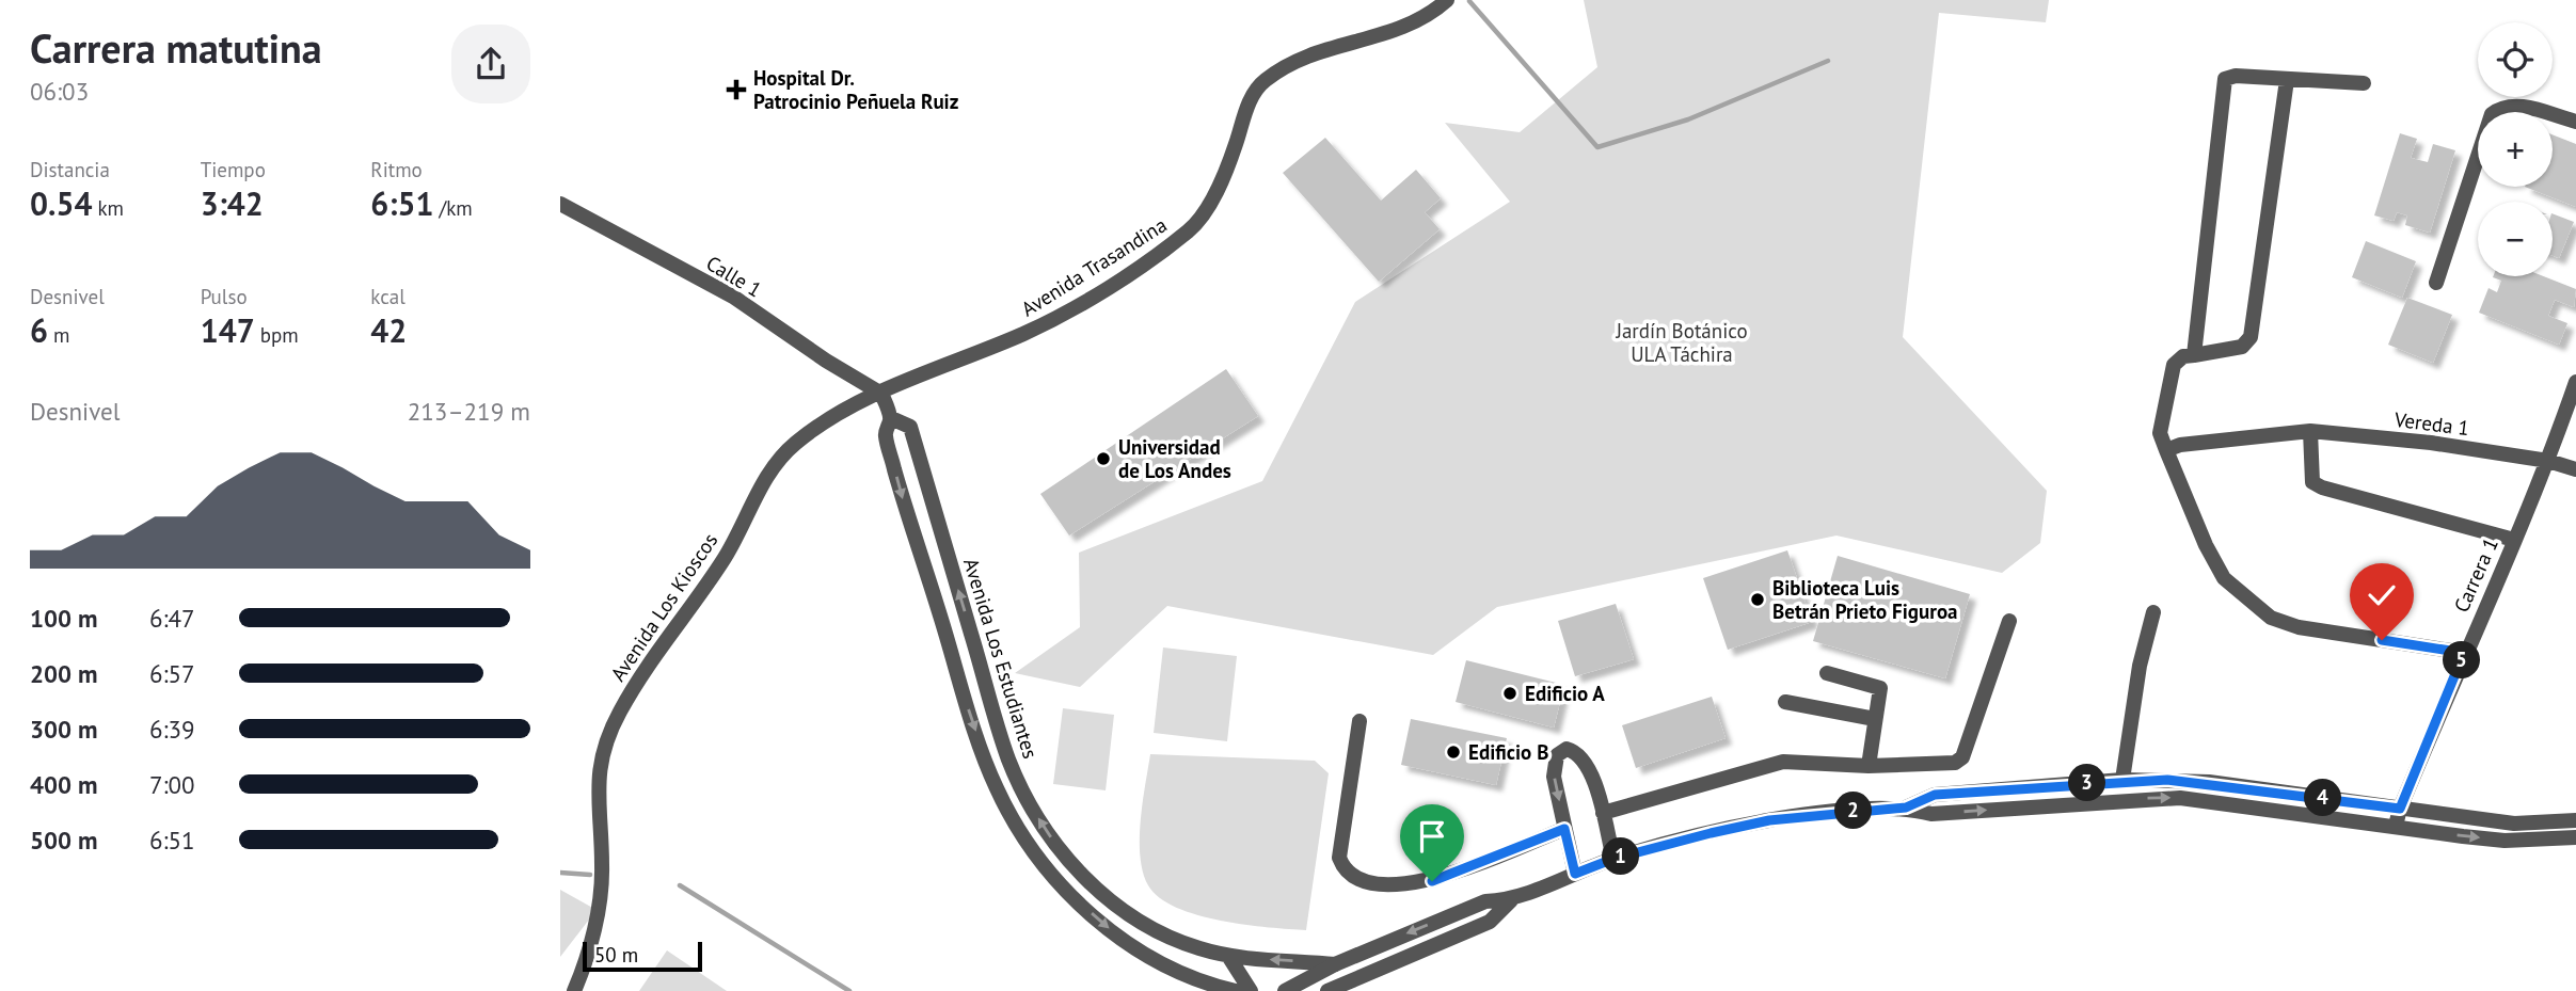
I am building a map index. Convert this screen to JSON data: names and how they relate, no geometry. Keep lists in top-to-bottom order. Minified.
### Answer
{"streets":{"street":["Avenida Trasandina","Calle 1","Vereda 1","Carrera 1","Avenida Los Kioscos","Avenida Los Estudiantes"]},"crossings":[["Avenida Trasandina","Calle 1"],["Avenida Trasandina","Avenida Los Kioscos"],["Avenida Trasandina","Avenida Los Estudiantes"],["Calle 1","Avenida Los Kioscos"],["Calle 1","Avenida Los Estudiantes"],["Vereda 1","Carrera 1"],["Avenida Los Kioscos","Avenida Los Estudiantes"]],"parks":["Jardín Botánico ULA Táchira"],"places":{"health":["Hospital Dr. Patrocinio Peñuela Ruiz"],"other":["Universidad de Los Andes","Biblioteca Luis Betrán Prieto Figuroa","Edificio A","Edificio B"]},"scale_bar":"50 m","page":{"heading":["Carrera matutina","06:03"],"map_buttons":["+","−"],"stats":[["Distancia","0.54 km"],["Tiempo","3:42"],["Ritmo","6:51 /km"],["Desnivel","6 m"],["Pulso","147 bpm"],["kcal","42"]],"chart":["Desnivel","213–219 m"],"list":[{"name":"100 m","note":"6:47"},{"name":"200 m","note":"6:57"},{"name":"300 m","note":"6:39"},{"name":"400 m","note":"7:00"},{"name":"500 m","note":"6:51"}],"pins":["5","3","4","2","1"],"scale":"50 m"}}
